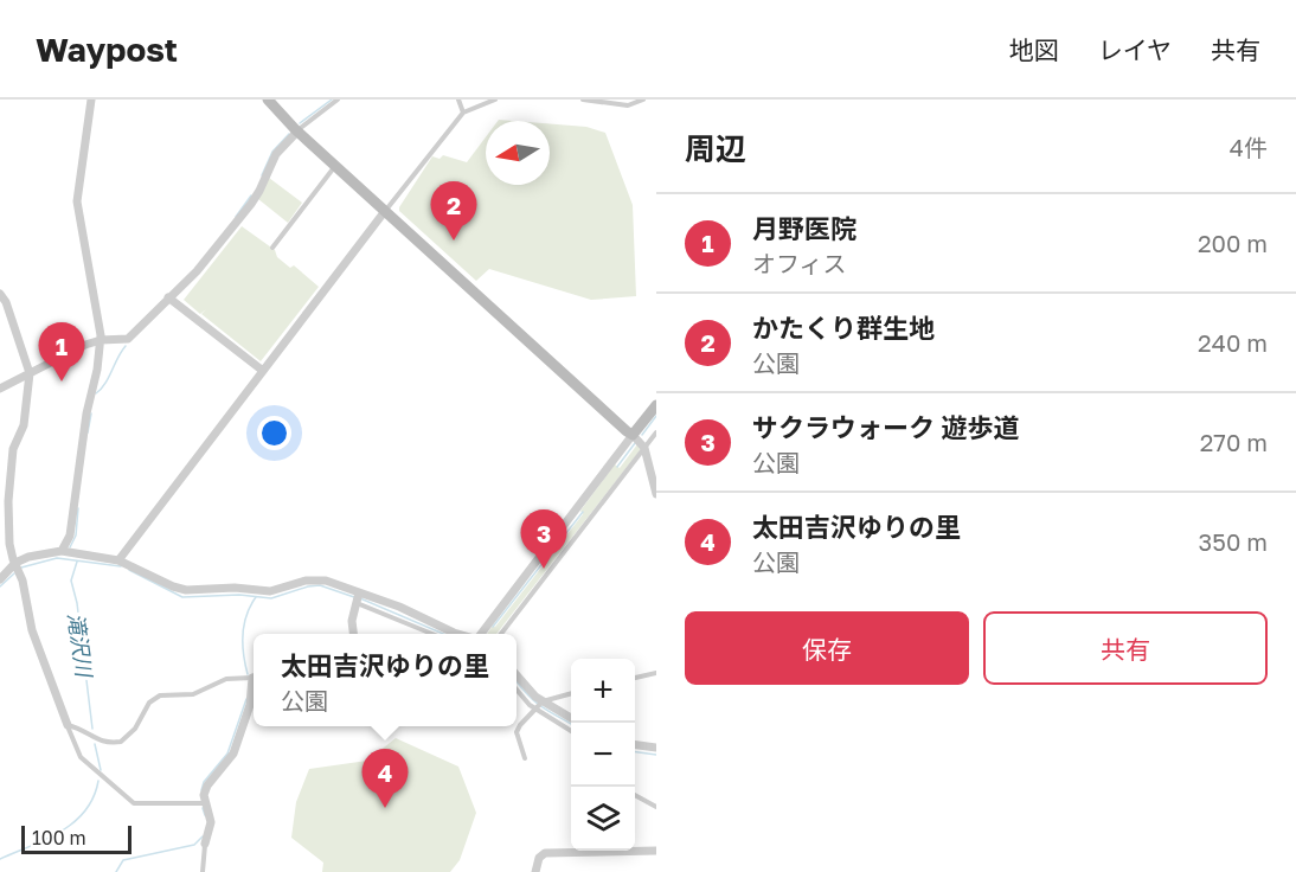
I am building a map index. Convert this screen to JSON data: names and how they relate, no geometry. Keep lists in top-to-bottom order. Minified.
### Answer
{"water":["滝沢川"],"scale_bar":"100 m","north":"left","page":{"header":"Waypost","nav":["地図","レイヤ","共有"],"heading":["周辺","4件"],"pins":["2","1","3","4"],"list":[{"mark":"1","name":"月野医院","note":"オフィス","value":"200 m"},{"mark":"2","name":"かたくり群生地","note":"公園","value":"240 m"},{"mark":"3","name":"サクラウォーク 遊歩道","note":"公園","value":"270 m"},{"mark":"4","name":"太田吉沢ゆりの里","note":"公園","value":"350 m"}],"buttons":["保存","共有"],"popup":["太田吉沢ゆりの里","公園"],"map_buttons":["+","−"],"scale":"100 m"}}
